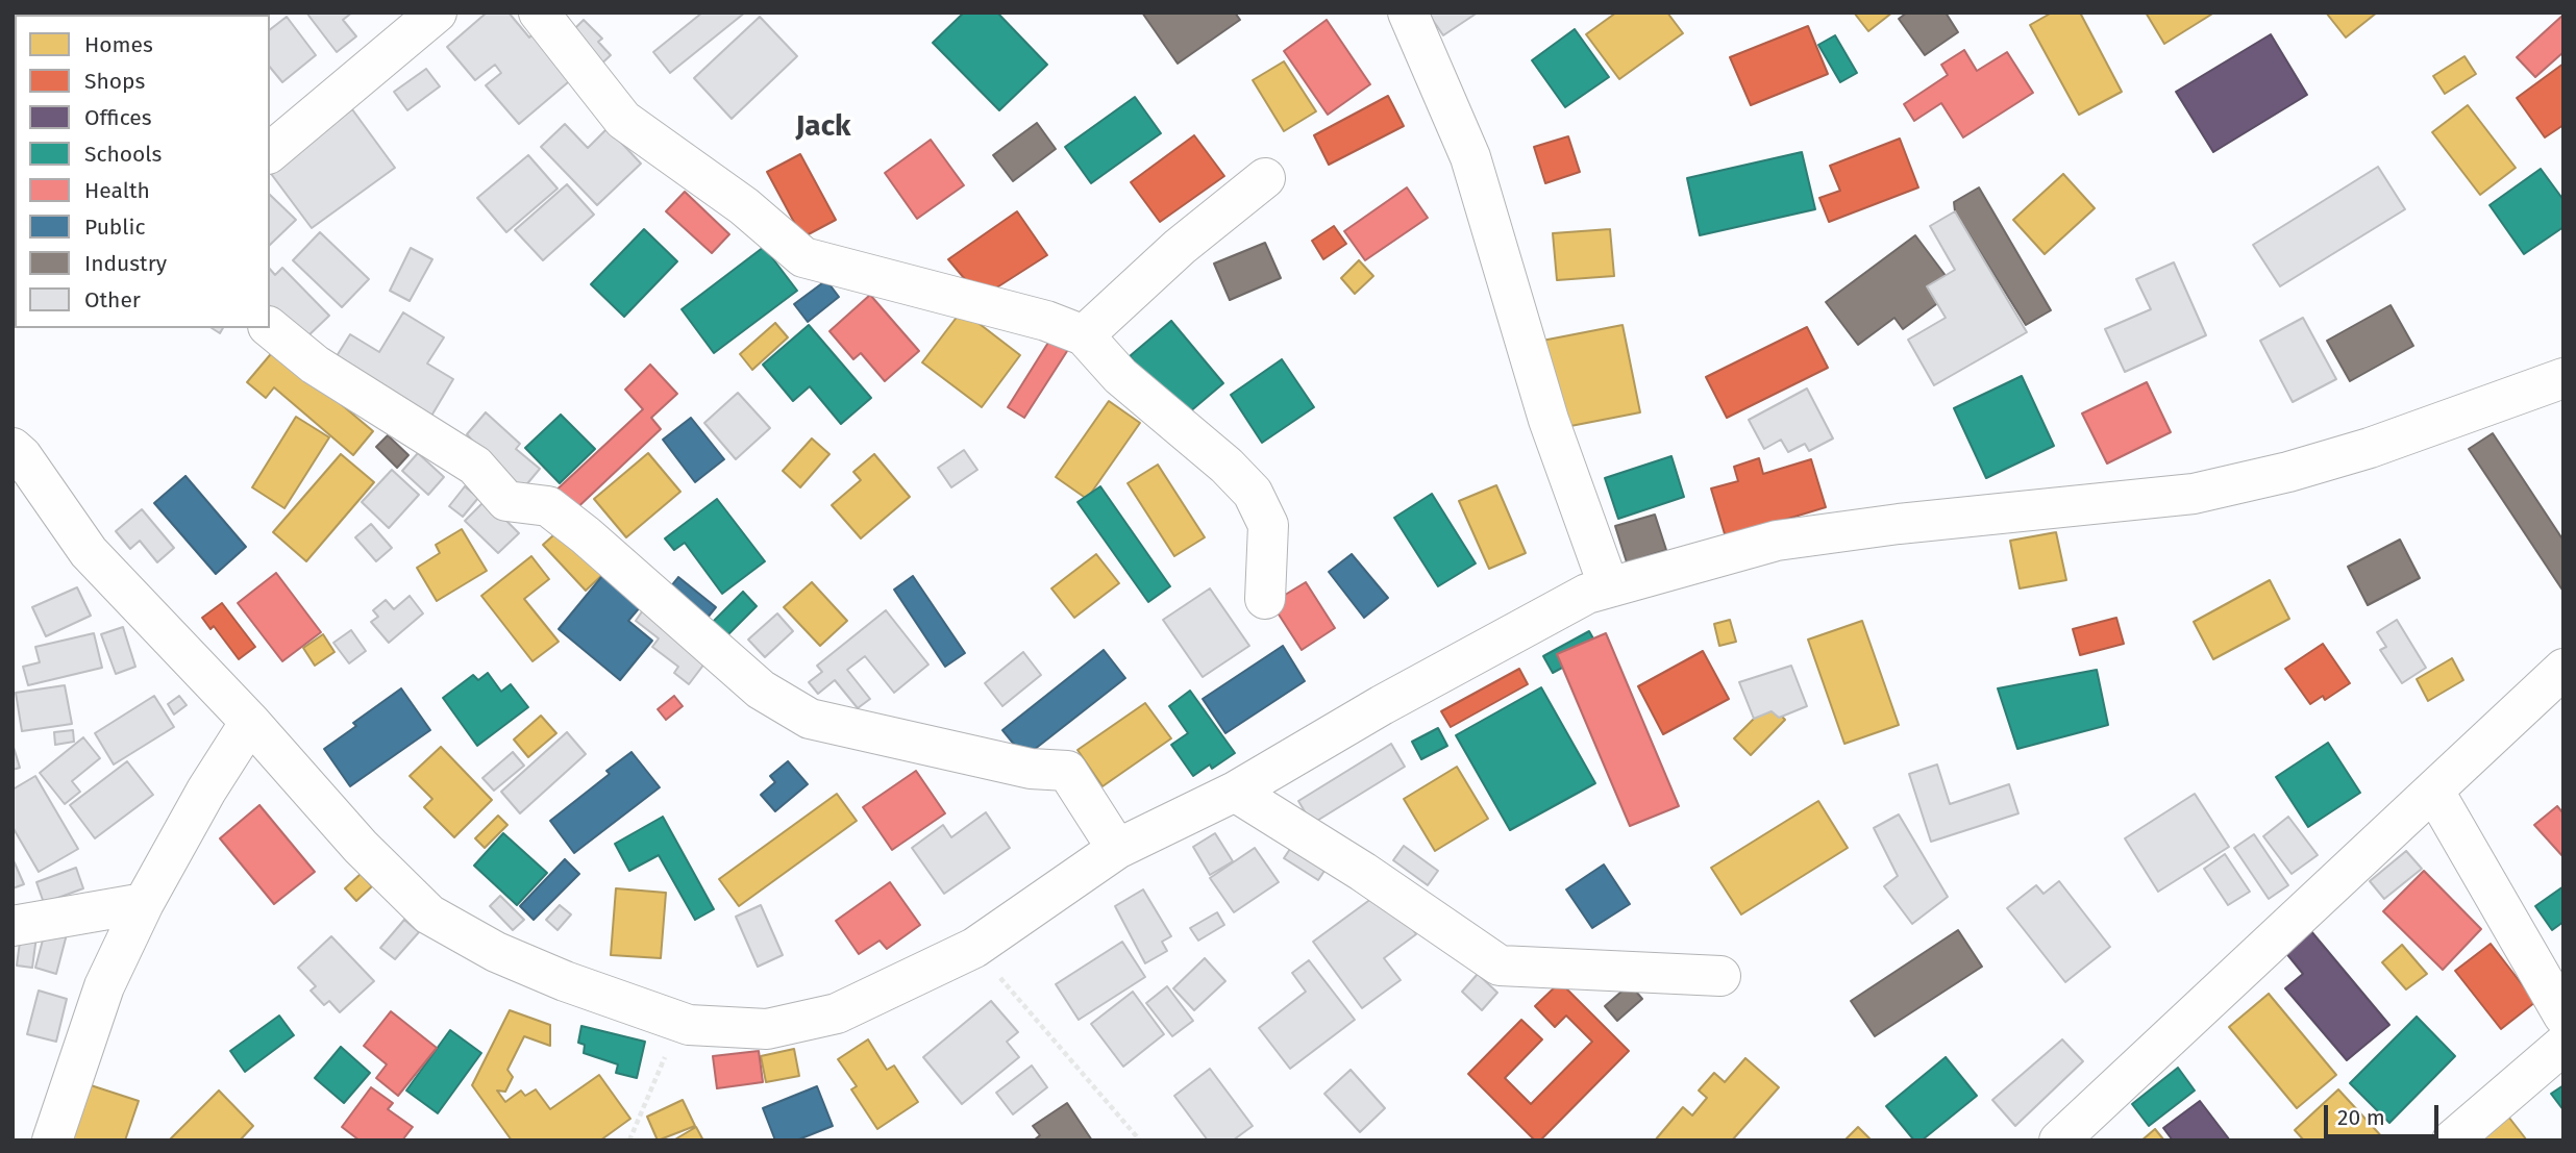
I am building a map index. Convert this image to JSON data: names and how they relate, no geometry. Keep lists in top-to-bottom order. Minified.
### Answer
{"districts":["Jack"],"legend":["Homes","Shops","Offices","Schools","Health","Public","Industry","Other"],"scale_bar":"20 m"}
